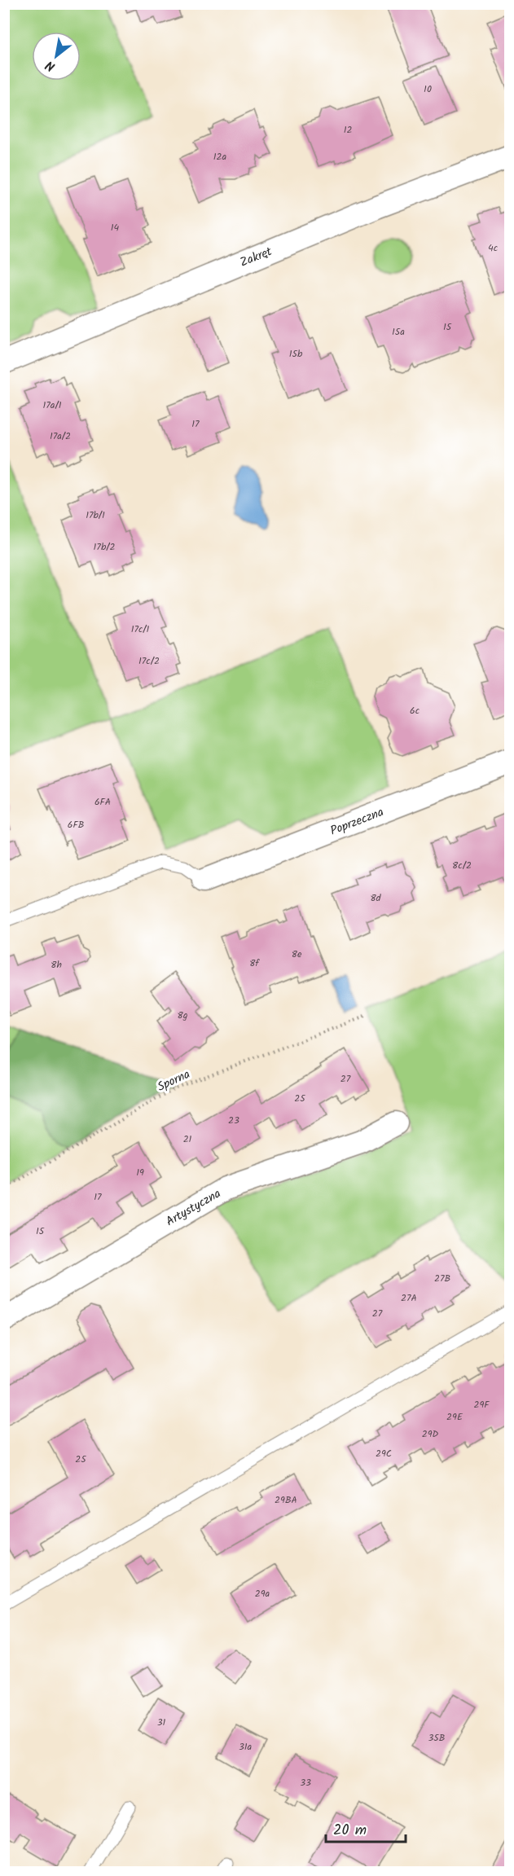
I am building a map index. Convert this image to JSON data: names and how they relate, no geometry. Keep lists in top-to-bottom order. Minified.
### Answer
{"streets":{"street":["Zakręt","Poprzeczna","Artystyczna"],"path":["Sporna"]},"house_numbers":["10","12","12a","14","4c","15","15a","15b","17a/1","17","17a/2","17b/1","17b/2","17c/1","17c/2","6c","6FA","6FB","8c/2","8d","8e","8f","8h","8g","27","25","23","21","19","17","15","27B","27A","27","29F","29E","29D","29C","25","29BA","29a","31","35B","31a","33"],"scale_bar":"20 m","north":"bottom left"}
